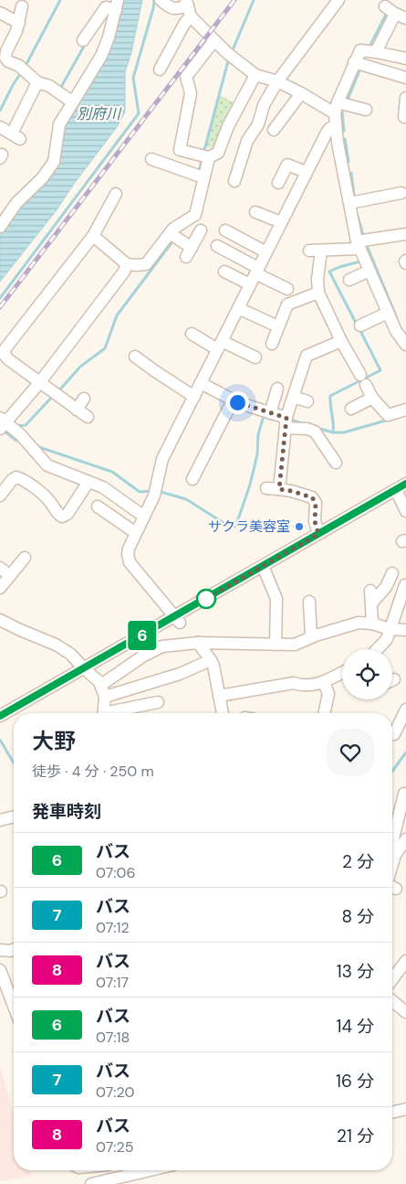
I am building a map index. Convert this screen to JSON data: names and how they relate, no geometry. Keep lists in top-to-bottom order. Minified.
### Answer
{"water":["別府川"],"places":["サクラ美容室"],"lines":["bus line 6"],"page":{"on_map":"6","heading":[["大野","徒歩 · 4 分 · 250 m"],"発車時刻"],"list":[{"mark":"6","name":"バス","note":"07:06","value":"2 分"},{"mark":"7","name":"バス","note":"07:12","value":"8 分"},{"mark":"8","name":"バス","note":"07:17","value":"13 分"},{"mark":"6","name":"バス","note":"07:18","value":"14 分"},{"mark":"7","name":"バス","note":"07:20","value":"16 分"},{"mark":"8","name":"バス","note":"07:25","value":"21 分"}]}}
